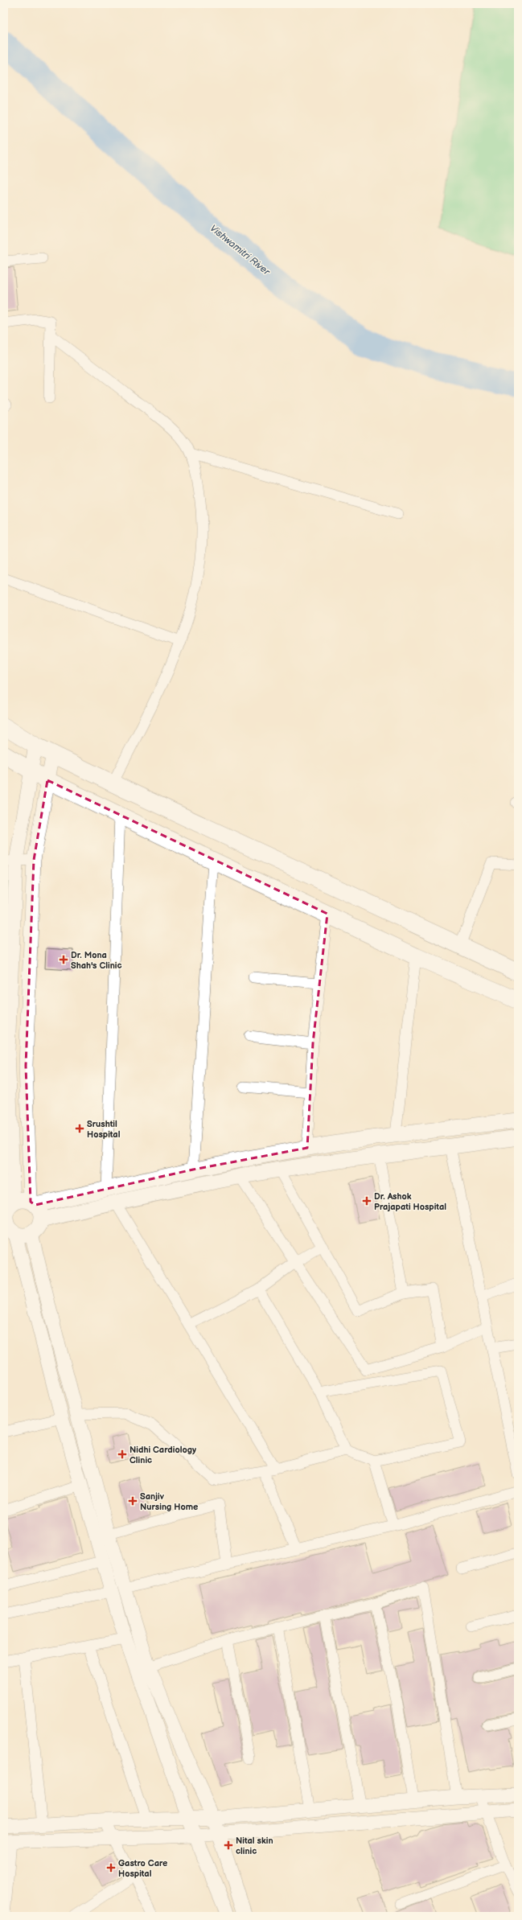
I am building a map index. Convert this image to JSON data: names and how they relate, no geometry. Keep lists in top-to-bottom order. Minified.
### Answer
{"water":["Vishwamitri River"],"places":{"health":["Dr. Mona Shah's Clinic","Srushtil Hospital","Dr. Ashok Prajapati Hospital","Nidhi Cardiology Clinic","Sanjiv Nursing Home","Nital skin clinic","Gastro Care Hospital"]}}
